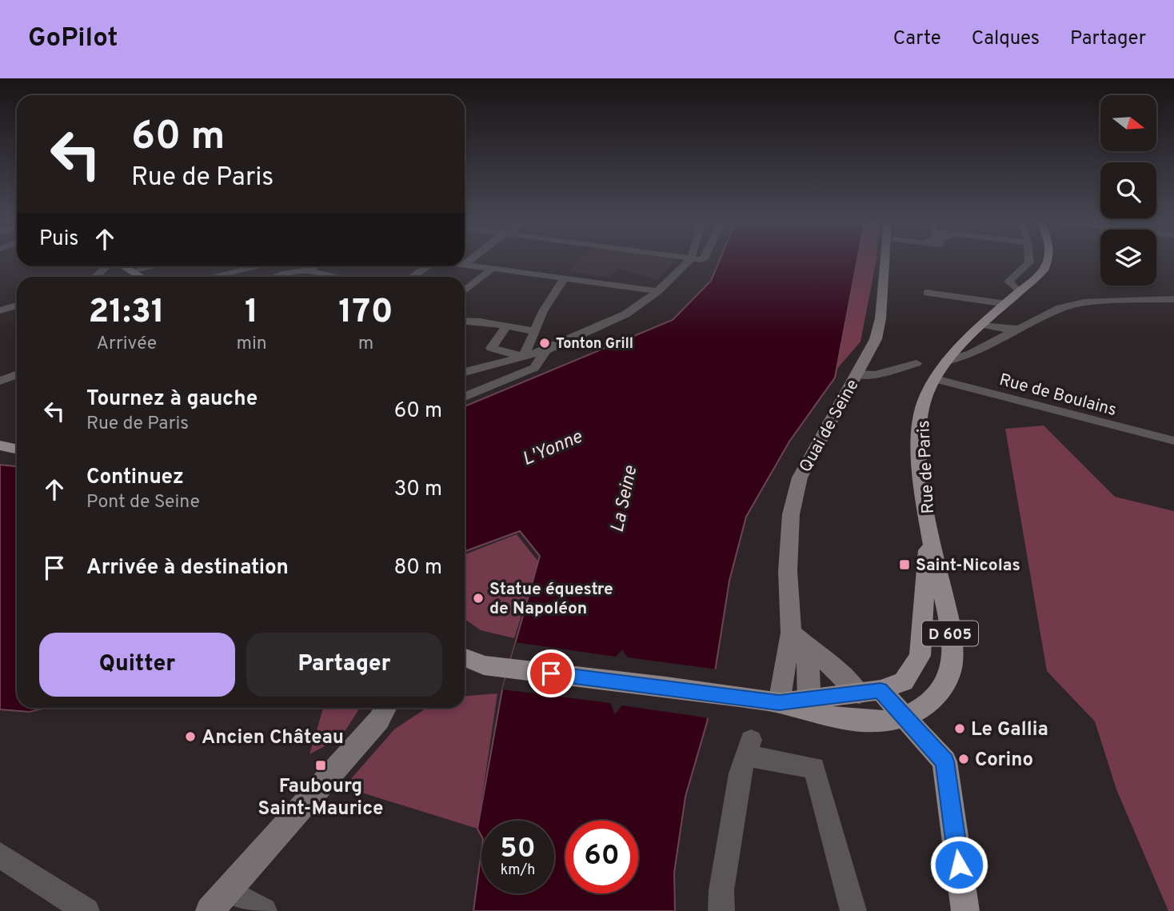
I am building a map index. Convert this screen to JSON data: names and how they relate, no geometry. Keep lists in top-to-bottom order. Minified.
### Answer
{"streets":{"main road":["Quai de Seine","Rue de Paris","D 605"],"street":["Rue de Boulains"]},"crossings":[["Rue de Boulains","Rue de Paris"],["Rue de Boulains","D 605"],["Quai de Seine","Rue de Paris"],["Quai de Seine","D 605"],["Rue de Paris","D 605"]],"water":["L'Yonne","La Seine"],"places":{"other":["Tonton Grill","Statue équestre de Napoléon","Le Gallia","Ancien Château","Corino"],"transit":["Saint-Nicolas","Faubourg Saint-Maurice"]},"north":"right","page":{"header":"GoPilot","nav":["Carte","Calques","Partager"],"turn":["60 m","Rue de Paris"],"then":"Puis","eta":["21:31","Arrivée","1","min","170","m"],"list":[{"name":"Tournez à gauche","note":"Rue de Paris","value":"60 m"},{"name":"Continuez","note":"Pont de Seine","value":"30 m"},{"name":"Arrivée à destination","value":"80 m"}],"buttons":["Quitter","Partager"],"speed":"50 km/h","limit":"60"}}
